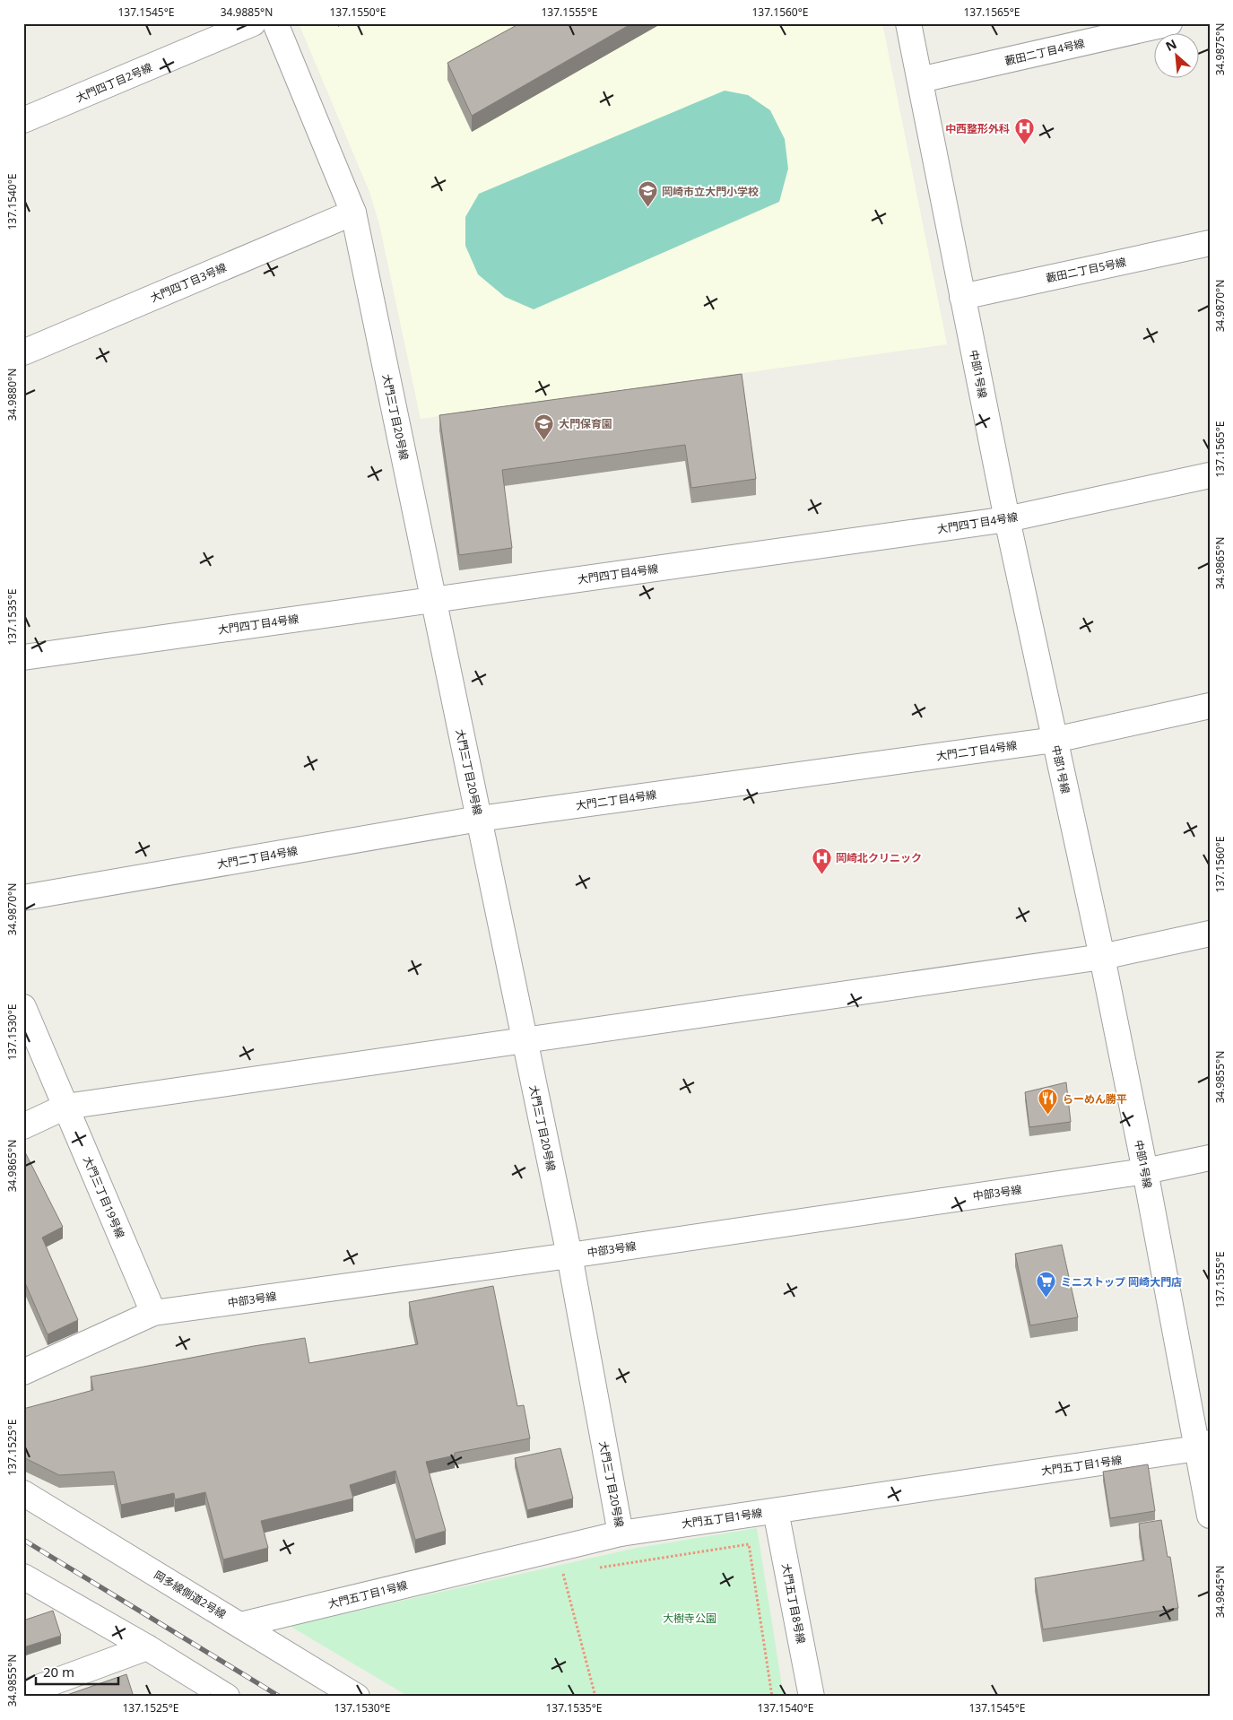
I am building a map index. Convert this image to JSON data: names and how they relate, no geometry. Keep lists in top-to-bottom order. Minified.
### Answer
{"streets":{"street":["藪田二丁目4号線","大門四丁目2号線","藪田二丁目5号線","大門四丁目3号線","中部1号線","大門三丁目20号線","大門四丁目4号線","大門二丁目4号線","中部3号線","大門三丁目19号線","大門五丁目1号線","岡多線側道2号線","大門五丁目8号線"]},"crossings":[["藪田二丁目4号線","中部1号線"],["藪田二丁目5号線","中部1号線"],["大門四丁目3号線","大門三丁目20号線"],["中部1号線","大門四丁目4号線"],["中部1号線","大門二丁目4号線"],["中部1号線","中部3号線"],["中部1号線","大門五丁目1号線"],["大門三丁目20号線","大門四丁目4号線"],["大門三丁目20号線","大門二丁目4号線"],["大門三丁目20号線","中部3号線"],["大門三丁目20号線","大門五丁目1号線"],["中部3号線","大門三丁目19号線"],["大門五丁目1号線","岡多線側道2号線"],["大門五丁目1号線","大門五丁目8号線"]],"parks":["大樹寺公園"],"places":{"hospital":["中西整形外科","岡崎北クリニック"],"school or university":["岡崎市立大門小学校","大門保育園"],"restaurant":["らーめん勝平"],"supermarket":["ミニストップ 岡崎大門店"]},"scale_bar":"20 m","north":"top left","coordinates":["137.1545°E","34.9885°N","137.1550°E","137.1555°E","137.1560°E","137.1565°E","34.9875°N","137.1540°E","34.9870°N","34.9880°N","34.9865°N","137.1535°E","137.1530°E","34.9855°N","137.1525°E","34.9845°N"]}
